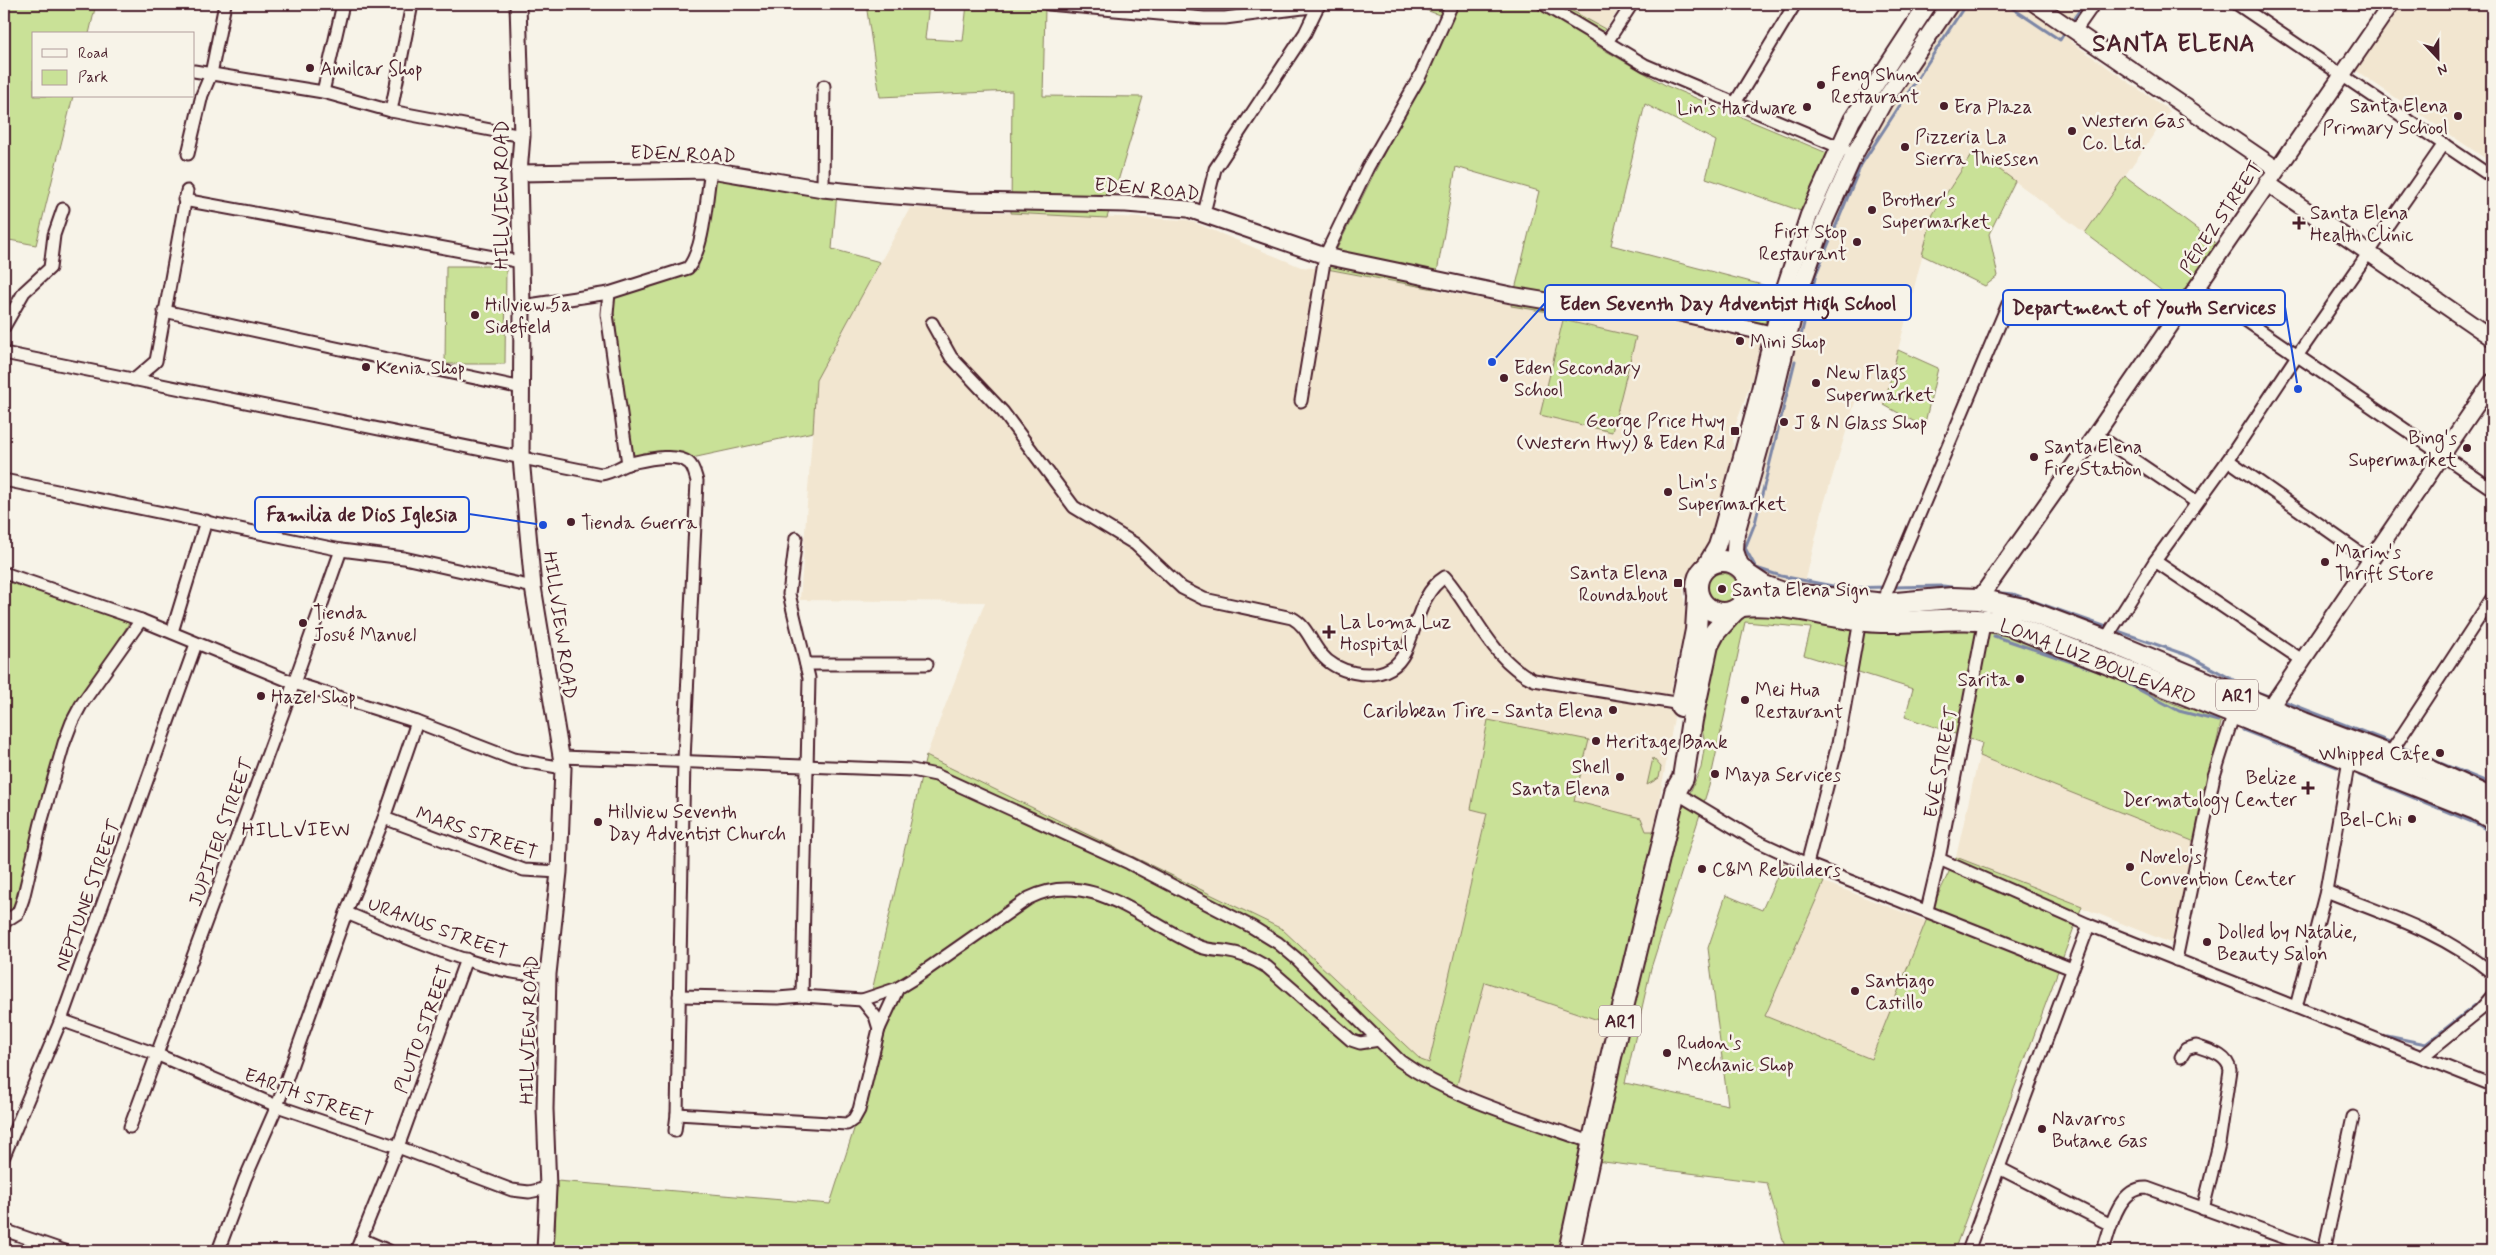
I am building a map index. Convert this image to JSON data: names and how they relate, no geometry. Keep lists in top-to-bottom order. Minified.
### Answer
{"streets":{"highway":["LOMA LUZ BOULEVARD","AR1"],"street":["EDEN ROAD","HILLVIEW ROAD","PÉREZ STREET","EVE STREET","JUPITER STREET","MARS STREET","NEPTUNE STREET","URANUS STREET","PLUTO STREET","EARTH STREET"]},"crossings":[["EDEN ROAD","HILLVIEW ROAD"],["HILLVIEW ROAD","MARS STREET"],["HILLVIEW ROAD","URANUS STREET"],["HILLVIEW ROAD","EARTH STREET"],["PÉREZ STREET","LOMA LUZ BOULEVARD"],["LOMA LUZ BOULEVARD","AR1"],["LOMA LUZ BOULEVARD","EVE STREET"],["JUPITER STREET","EARTH STREET"],["NEPTUNE STREET","EARTH STREET"],["URANUS STREET","PLUTO STREET"],["PLUTO STREET","EARTH STREET"]],"districts":["SANTA ELENA","HILLVIEW"],"places":{"other":["Amilcar Shop","Feng Shun Restaurant","Era Plaza","Lin's Hardware","Santa Elena Primary School","Western Gas Co. Ltd.","Pizzeria La Sierra Thiessen","Brother's Supermarket","First Stop Restaurant","Hillview 5a Sidefield","Mini Shop","Eden Seventh Day Adventist High School","Kenia Shop","Eden Secondary School","New Flags Supermarket","Department of Youth Services","J & N Glass Shop","Bing's Supermarket","Santa Elena Fire Station","Lin's Supermarket","Tienda Guerra","Familia de Dios Iglesia","Marin's Thrift Store","Santa Elena Sign","Tienda Josué Manuel","Sarita","Hazel Shop","Mei Hua Restaurant","Caribbean Tire - Santa Elena","Heritage Bank","Whipped Cafe","Maya Services","Shell Santa Elena","Bel-Chi","Hillview Seventh Day Adventist Church","Novelo's Convention Center","C&M Rebuilders","Dolled by Natalie, Beauty Salon","Santiago Castillo","Rudon's Mechanic Shop","Navarros Butane Gas"],"health":["Santa Elena Health Clinic","La Loma Luz Hospital","Belize Dermatology Center"],"transit":["George Price Hwy (Western Hwy) & Eden Rd","Santa Elena Roundabout"]},"legend":["Road","Park"],"north":"bottom"}
